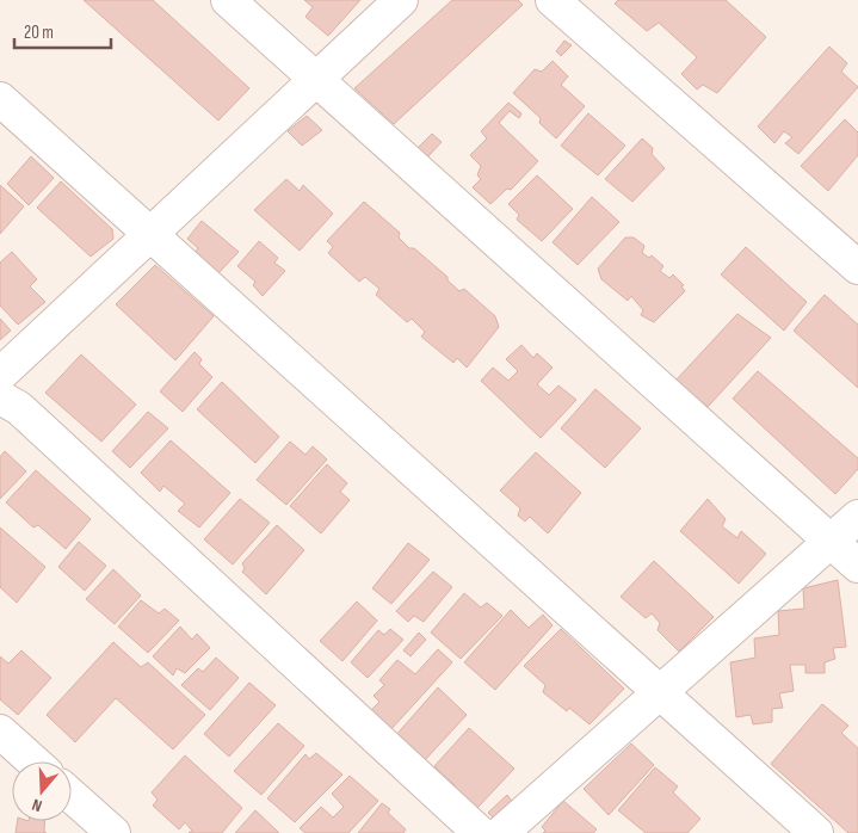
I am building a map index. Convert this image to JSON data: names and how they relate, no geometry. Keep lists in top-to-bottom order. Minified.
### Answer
{"scale_bar":"20 m","north":"bottom"}
